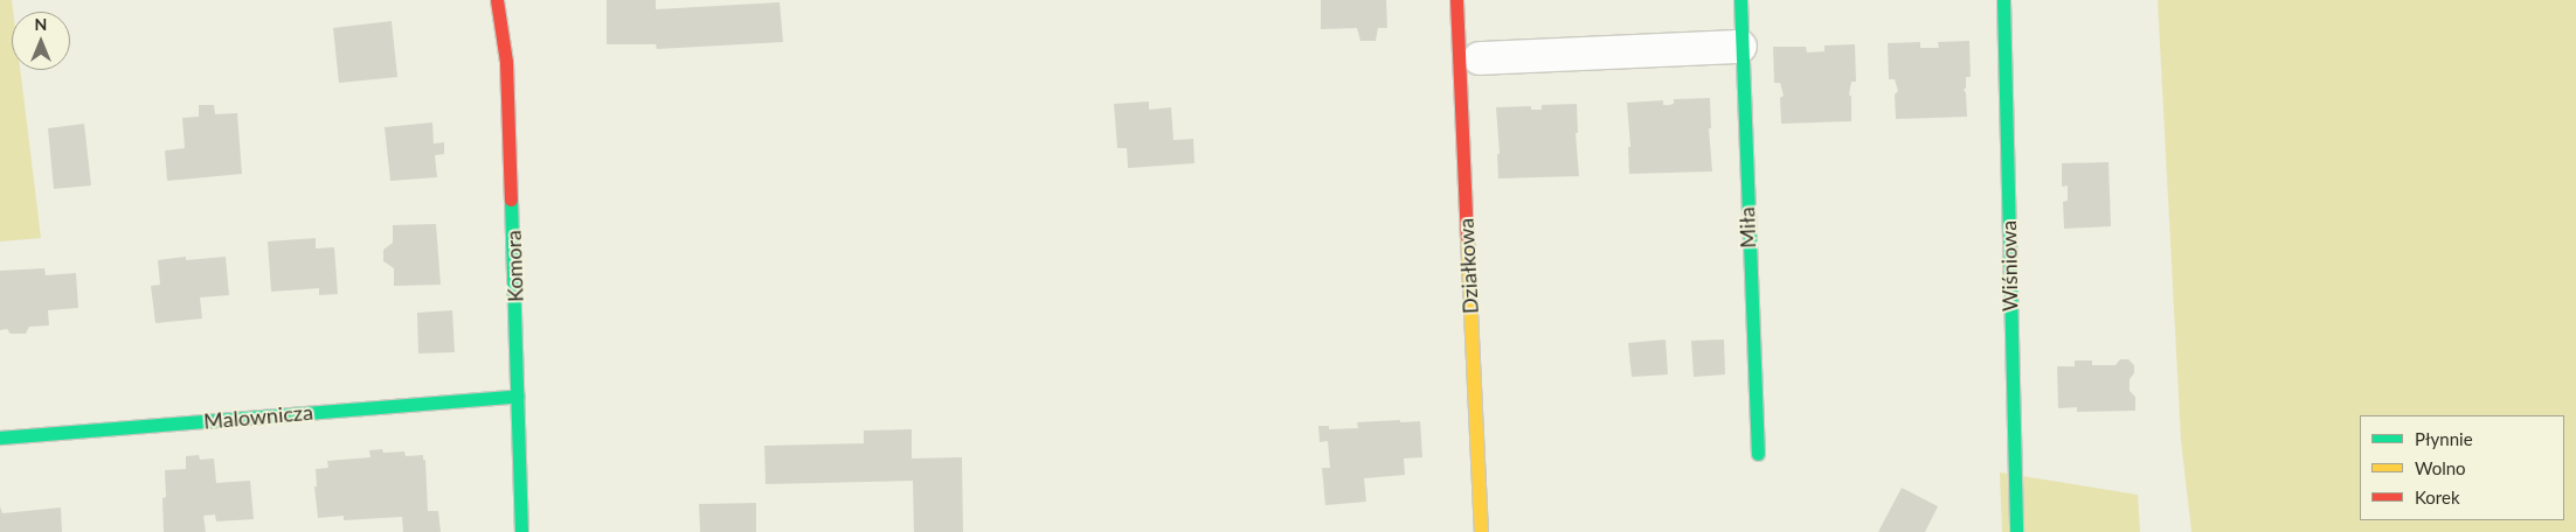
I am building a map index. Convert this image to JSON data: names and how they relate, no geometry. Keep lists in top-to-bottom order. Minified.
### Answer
{"streets":{"street":["Miła","Komora","Działkowa","Wiśniowa","Malownicza"]},"crossings":[["Komora","Malownicza"]],"legend":["Płynnie","Wolno","Korek"],"north":"top"}
